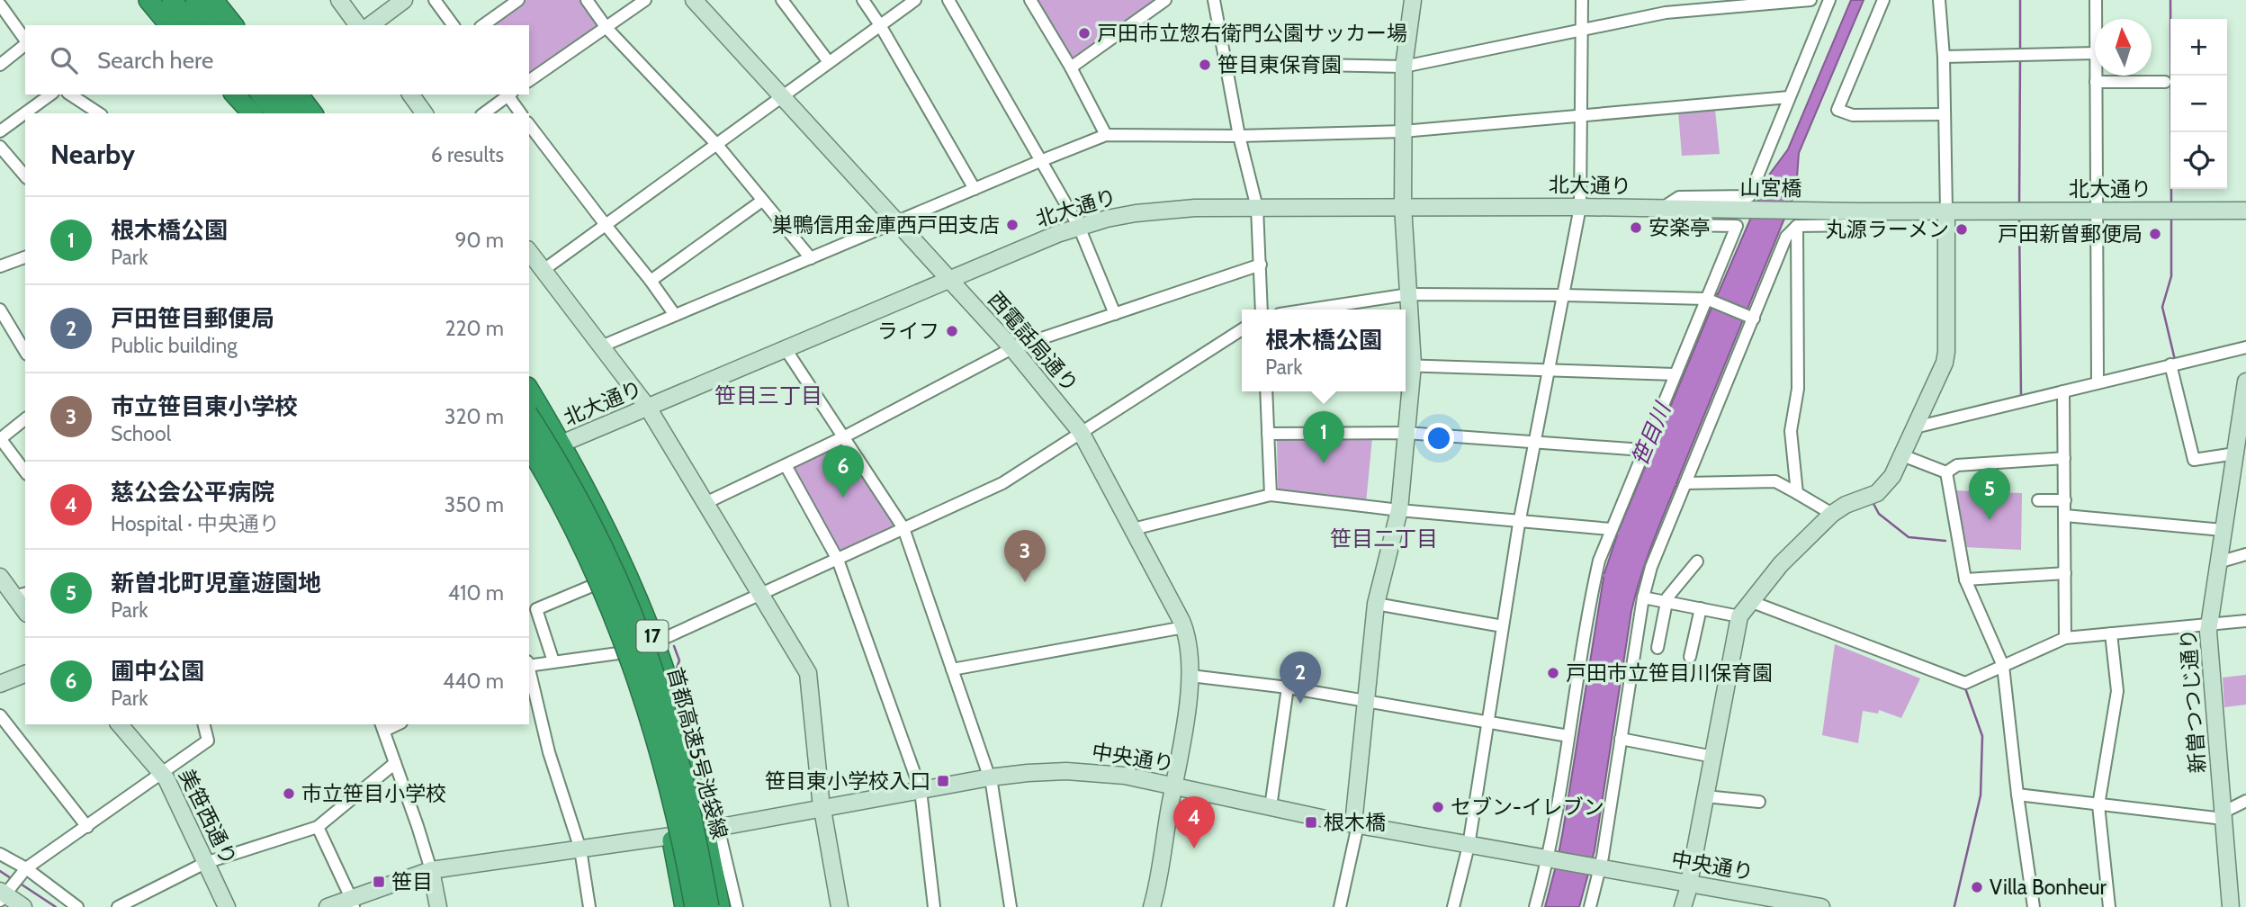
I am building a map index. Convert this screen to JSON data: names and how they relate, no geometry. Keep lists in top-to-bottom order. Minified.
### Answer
{"streets":{"highway":["17","首都高速5号池袋線"],"street":["北大通り","山宮橋","西電話局通り","新曽つつじ通り","中央通り","美笹西通り"]},"crossings":[["北大通り","山宮橋"],["北大通り","西電話局通り"],["北大通り","17"],["西電話局通り","中央通り"],["17","中央通り"]],"districts":["笹目三丁目","笹目二丁目"],"water":["笹目川"],"places":{"other":["戸田市立惣右衛門公園サッカー場","笹目東保育園","巣鴨信用金庫西戸田支店","安楽亭","丸源ラーメン","戸田新曽郵便局","ライフ","戸田市立笹目川保育園","市立笹目小学校","セブン-イレブン","Villa Bonheur"],"transit":["笹目東小学校入口","根木橋","笹目"]},"north":"top","page":{"map_buttons":["+","−"],"search":"Search here","heading":["Nearby","6 results"],"list":[{"mark":"1","name":"根木橋公園","note":"Park","value":"90 m"},{"mark":"2","name":"戸田笹目郵便局","note":"Public building","value":"220 m"},{"mark":"3","name":"市立笹目東小学校","note":"School","value":"320 m"},{"mark":"4","name":"慈公会公平病院","note":"Hospital · 中央通り","value":"350 m"},{"mark":"5","name":"新曽北町児童遊園地","note":"Park","value":"410 m"},{"mark":"6","name":"圃中公園","note":"Park","value":"440 m"}],"popup":["根木橋公園","Park"],"pins":["1","6","5","3","2","4"]}}
